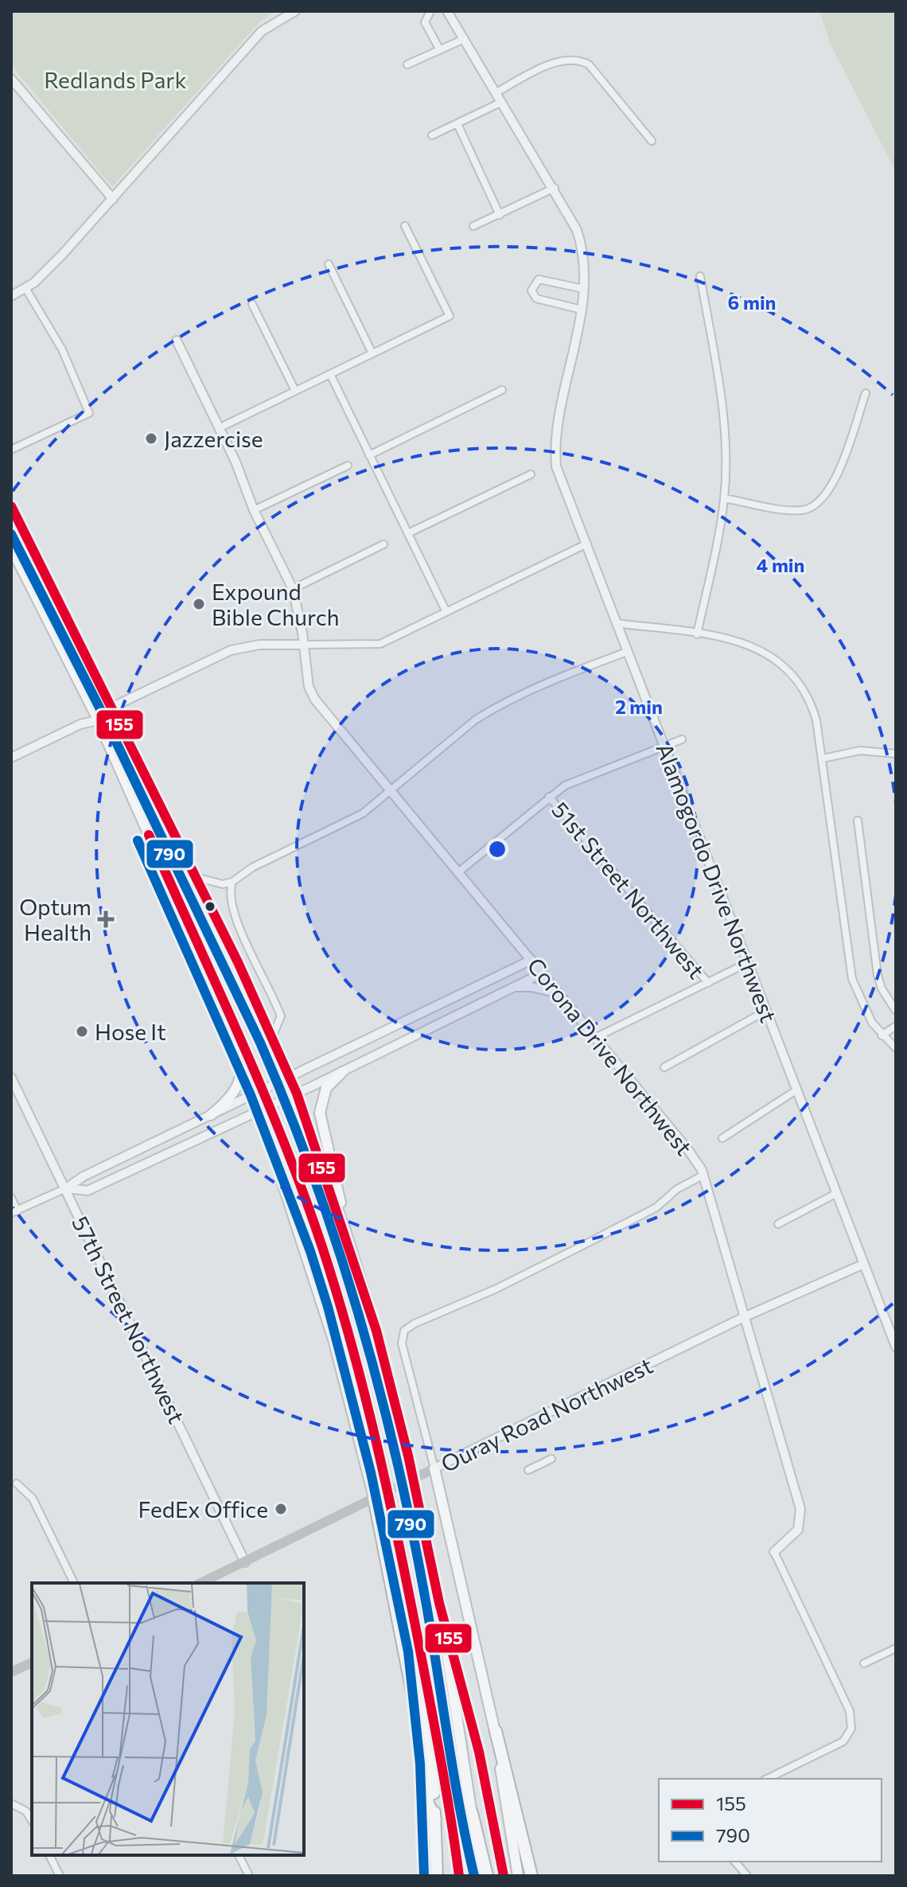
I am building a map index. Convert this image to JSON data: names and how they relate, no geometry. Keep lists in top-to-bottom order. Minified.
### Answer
{"streets":{"main road":["Ouray Road Northwest"],"street":["Alamogordo Drive Northwest","51st Street Northwest","Corona Drive Northwest","57th Street Northwest"]},"crossings":[["Alamogordo Drive Northwest","Ouray Road Northwest"],["Corona Drive Northwest","Ouray Road Northwest"],["57th Street Northwest","Ouray Road Northwest"]],"parks":["Redlands Park"],"places":{"other":["Jazzercise","Expound Bible Church","Hose It","FedEx Office"],"health":["Optum Health"]},"lines":["transit line 155","transit line 790"],"legend":["155","790"],"rings":["6 min","4 min","2 min"]}
